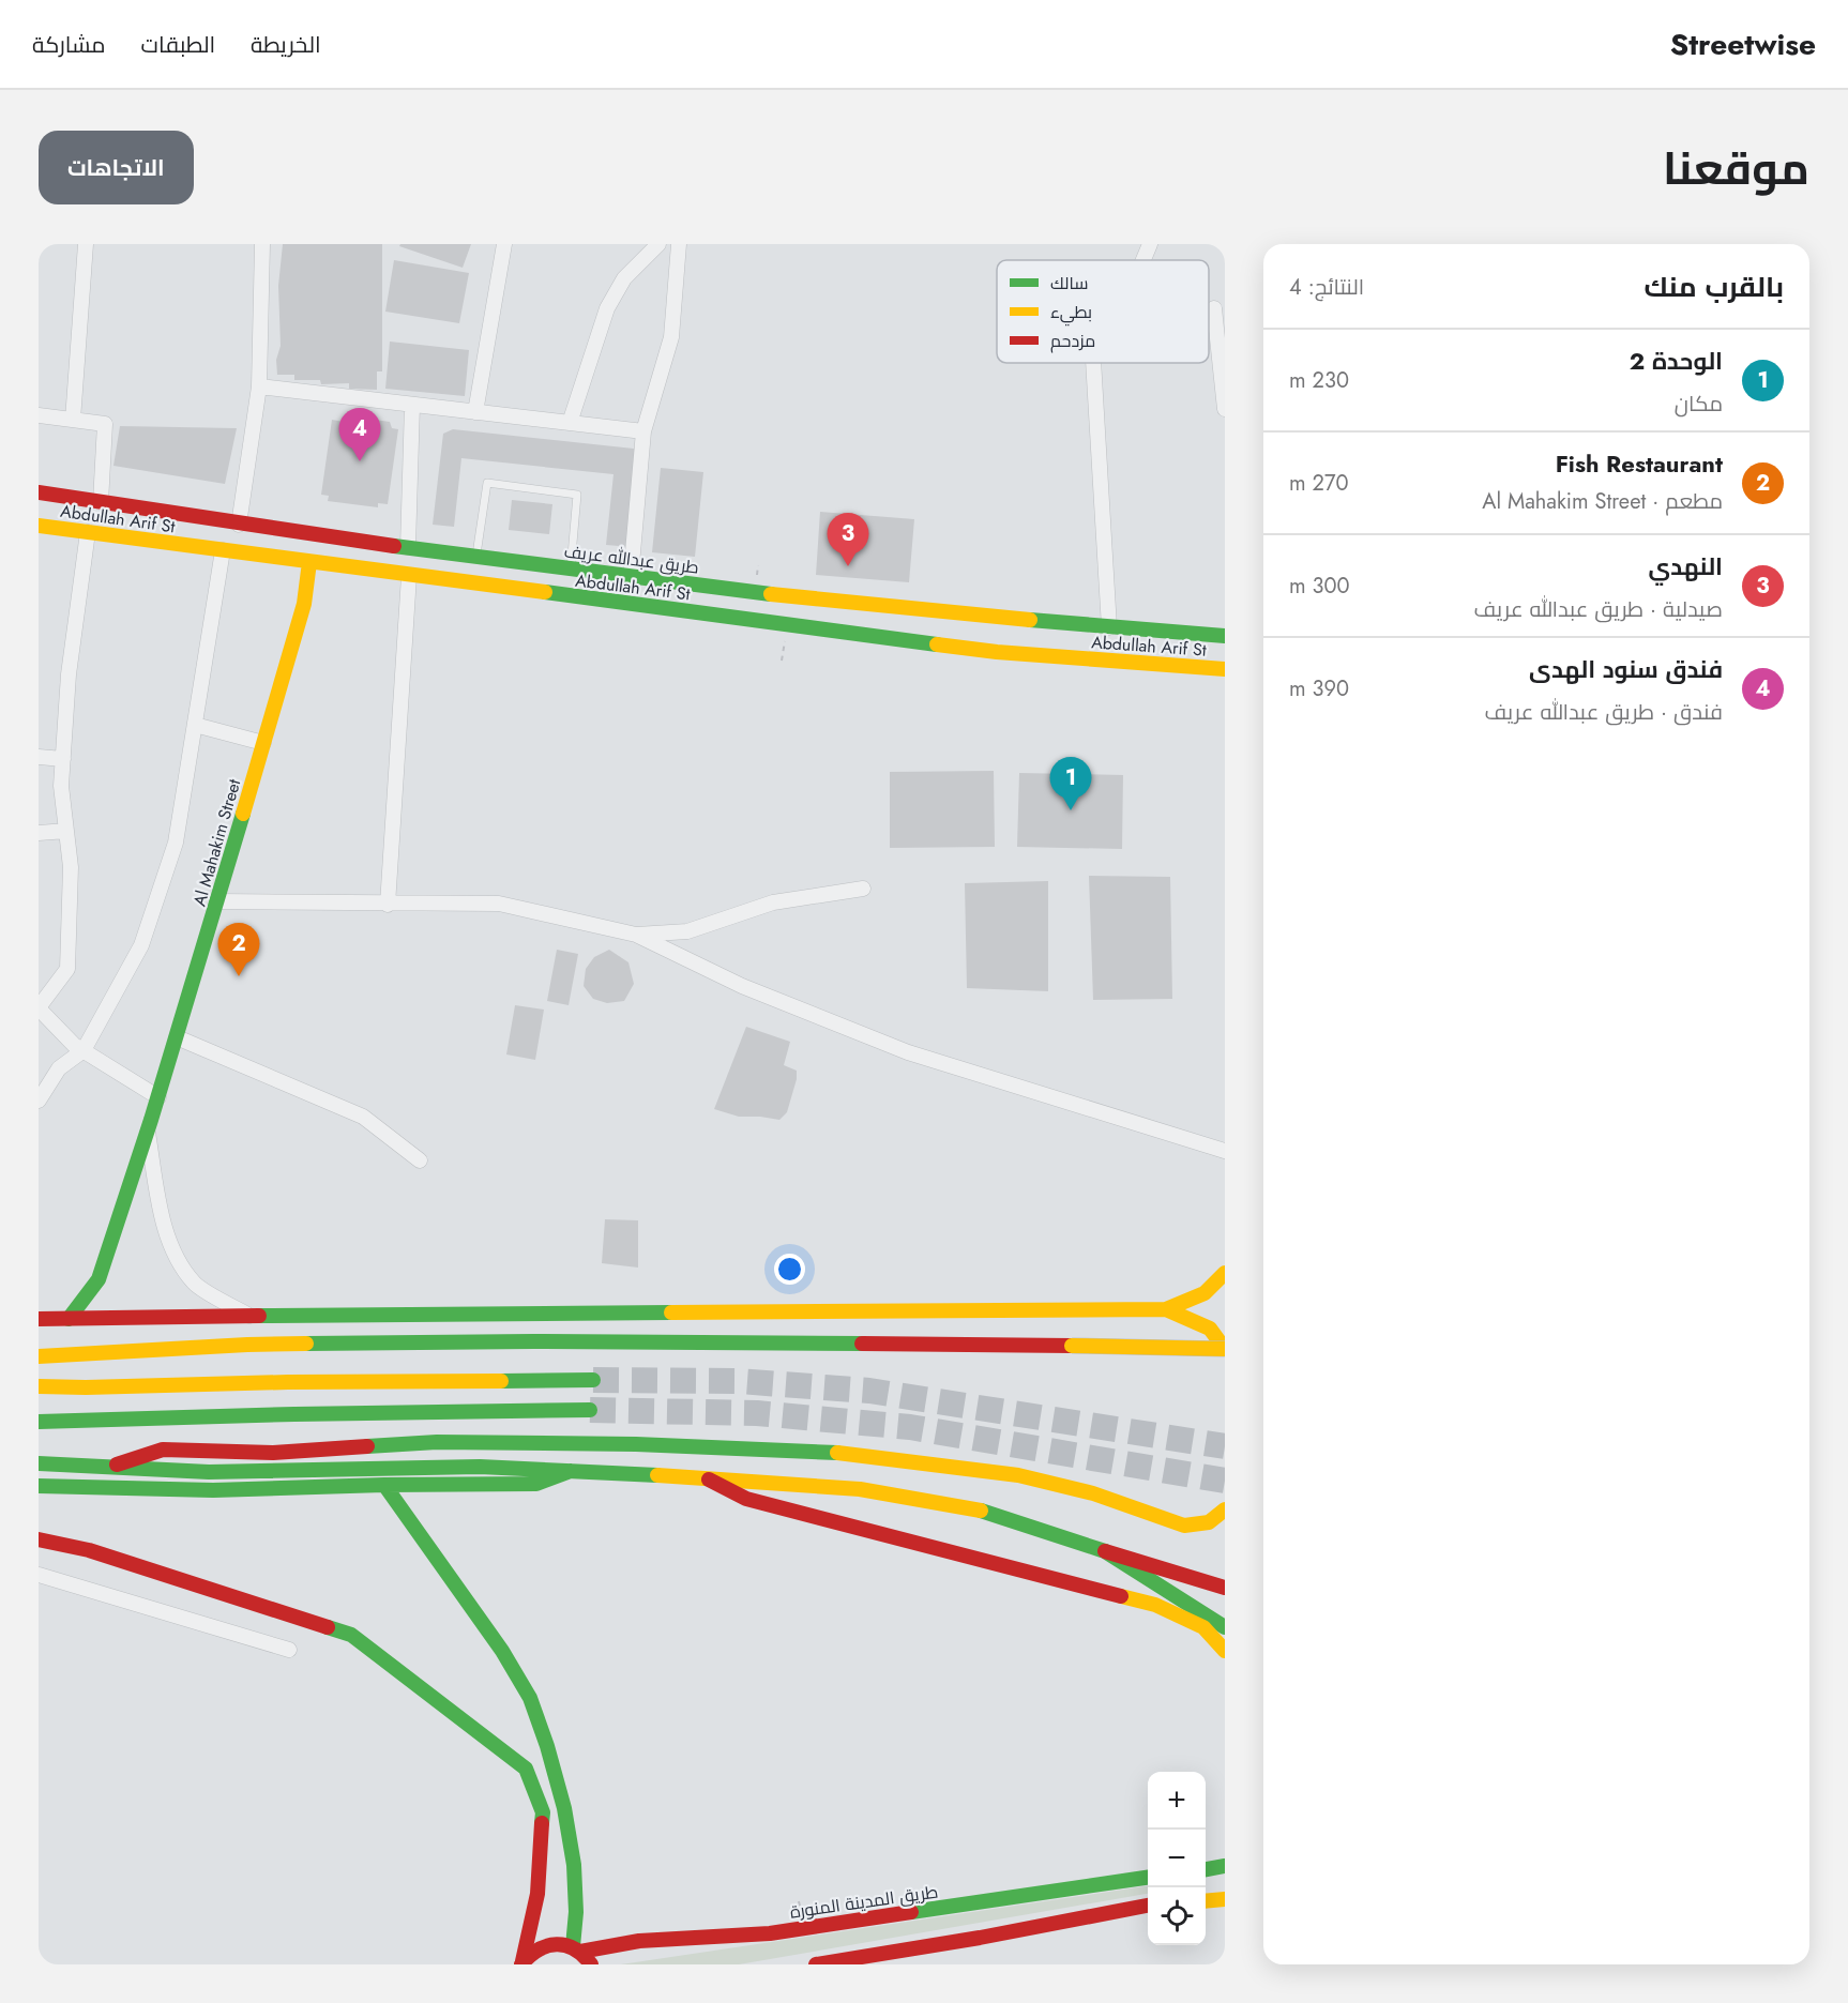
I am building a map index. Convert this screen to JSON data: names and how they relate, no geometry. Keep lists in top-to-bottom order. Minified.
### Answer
{"streets":{"main road":["Abdullah Arif St","طريق عبدالله عريف","Al Mahakim Street","طريق المدينة المنورة"]},"crossings":[["Abdullah Arif St","Al Mahakim Street"]],"legend":["سالك","بطيء","مزدحم"],"page":{"header":"Streetwise","nav":["الخريطة","الطبقات","مشاركة"],"title":"موقعنا","buttons":"الاتجاهات","heading":["بالقرب منك","النتائج: 4"],"list":[{"mark":"1","name":"الوحدة 2","note":"مكان","value":"230 m"},{"mark":"2","name":"Fish Restaurant","note":"مطعم · Al Mahakim Street","value":"270 m"},{"mark":"3","name":"النهدي","note":"صيدلية · طريق عبدالله عريف","value":"300 m"},{"mark":"4","name":"فندق سنود الهدى","note":"فندق · طريق عبدالله عريف","value":"390 m"}],"pins":["4","3","1","2"],"map_buttons":["+","−"]}}
